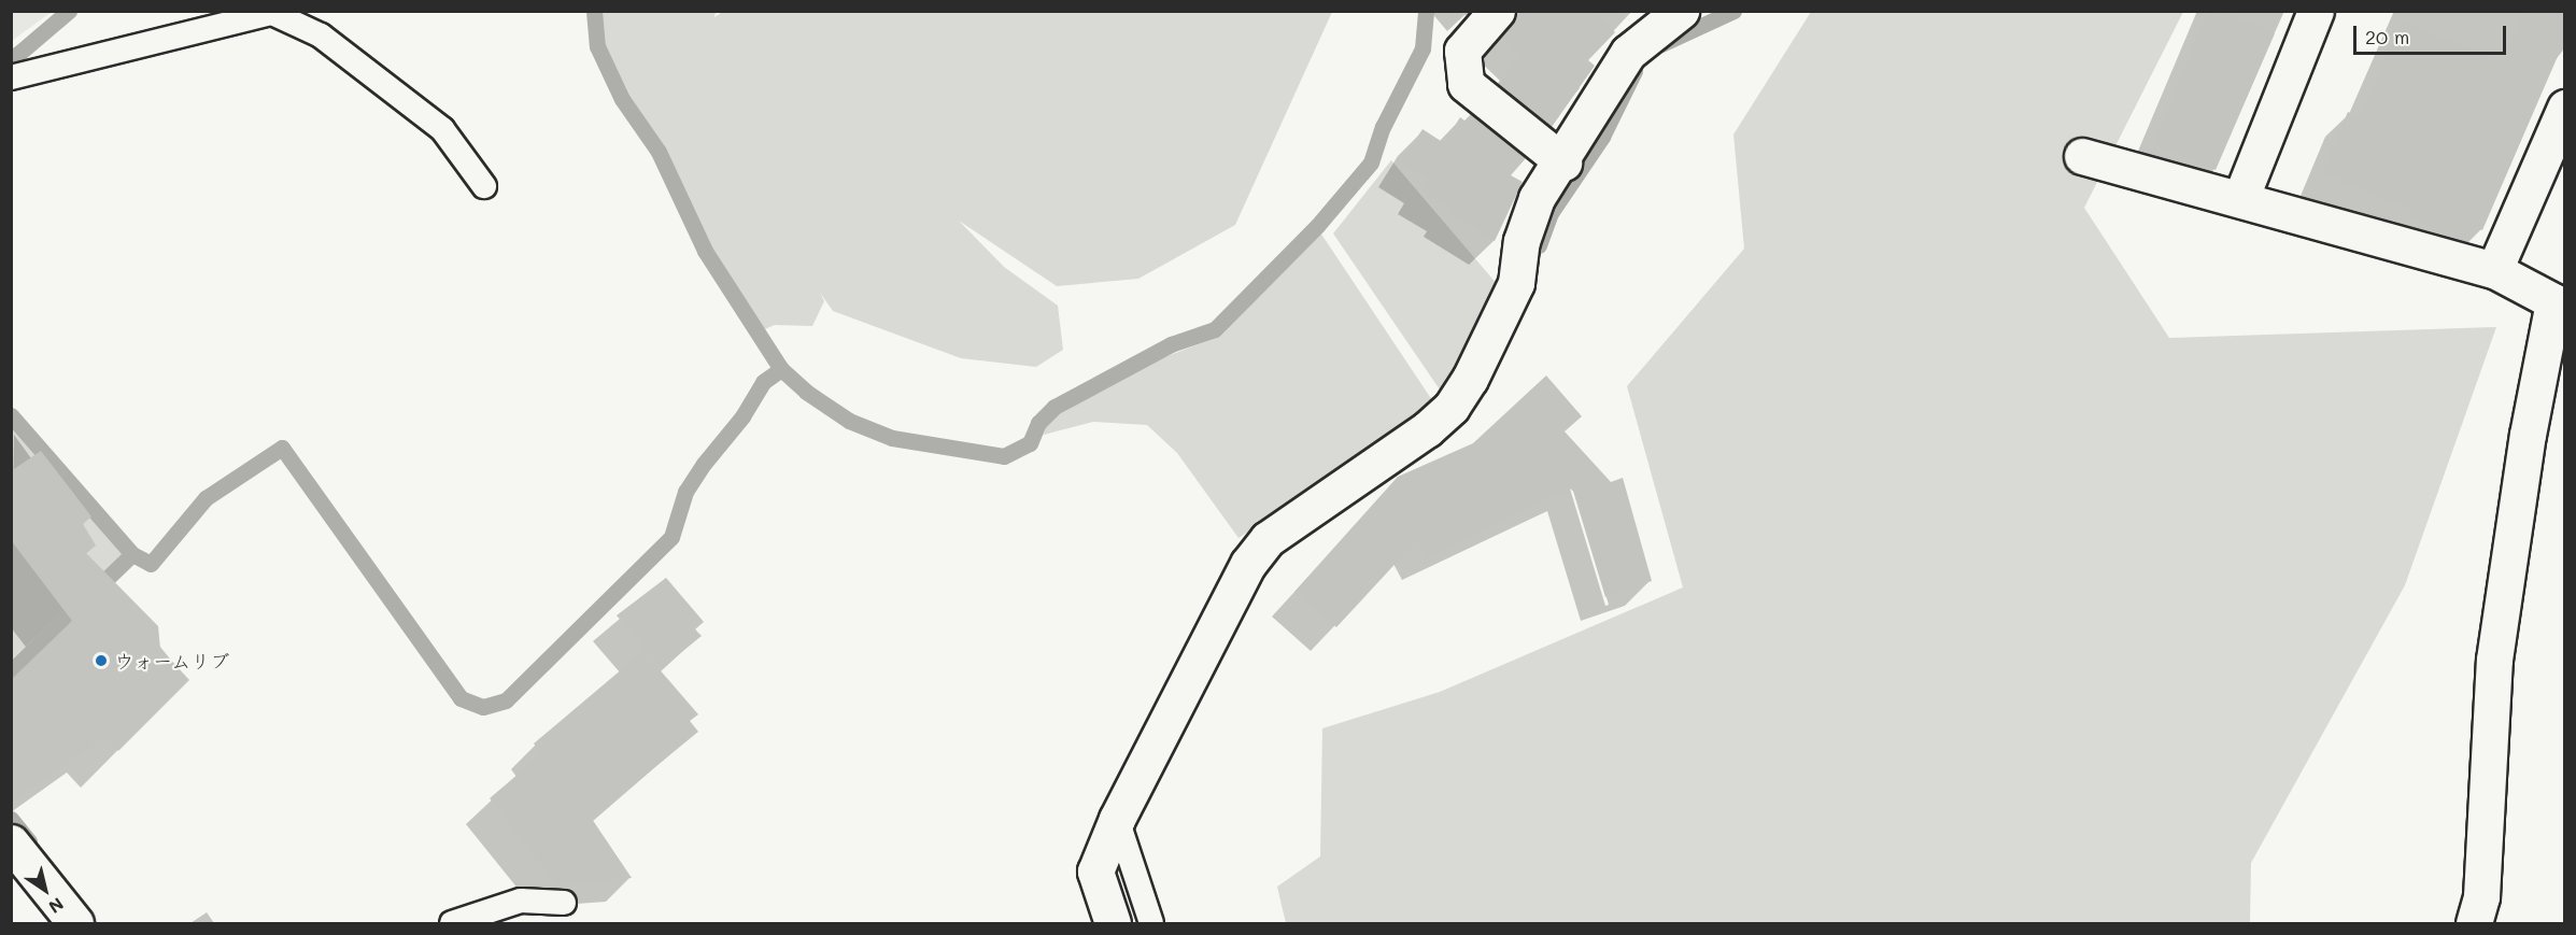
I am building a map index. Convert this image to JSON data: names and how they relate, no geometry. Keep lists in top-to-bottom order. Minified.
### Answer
{"places":["ウォームリブ"],"scale_bar":"20 m","north":"bottom right"}
